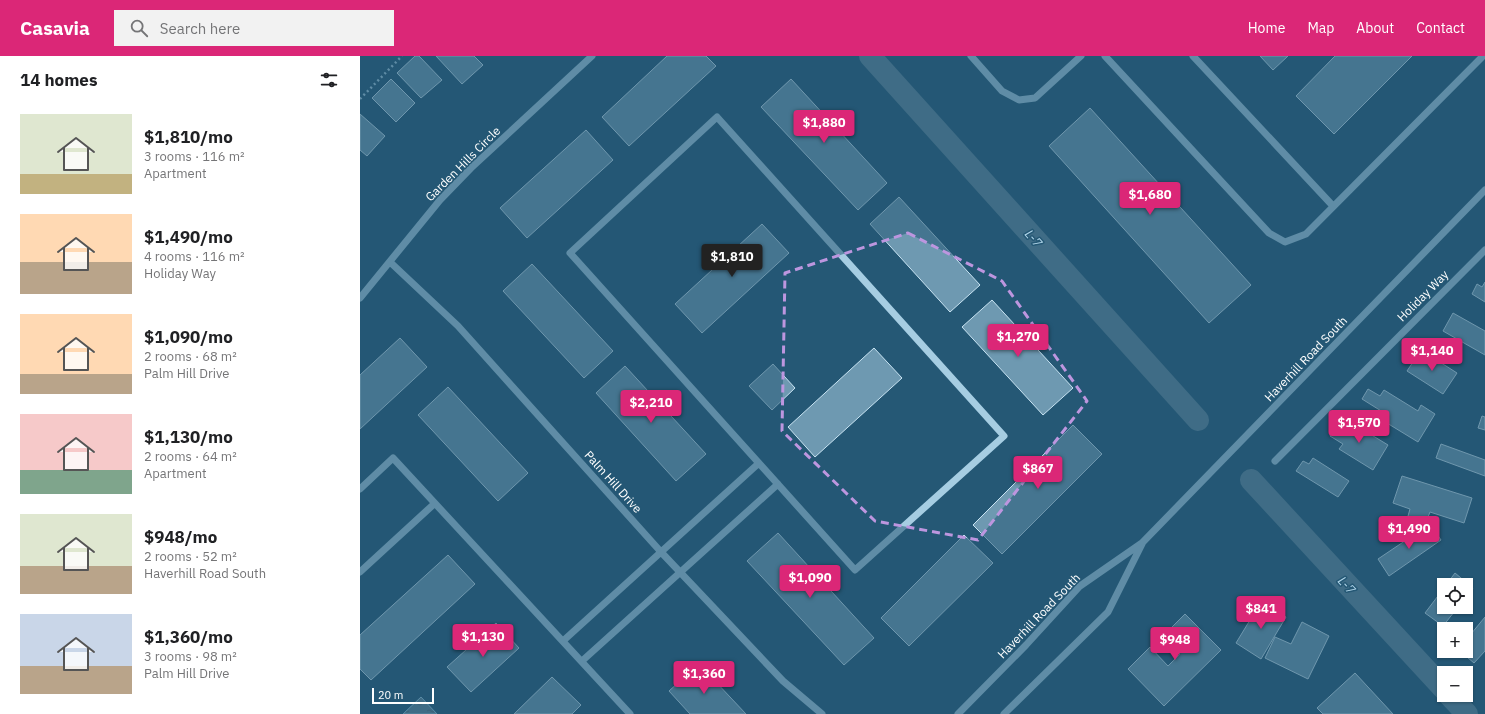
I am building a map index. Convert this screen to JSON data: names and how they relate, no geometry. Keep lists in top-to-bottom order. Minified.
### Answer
{"streets":{"street":["Garden Hills Circle","Holiday Way","Haverhill Road South","Palm Hill Drive"]},"crossings":[["Garden Hills Circle","Palm Hill Drive"]],"water":["L-7"],"scale_bar":"20 m","page":{"header":"Casavia","search":"Search here","nav":["Home","Map","About","Contact"],"heading":"14 homes","list":[{"name":"$1,810/mo","note":"3 rooms · 116 m² · Apartment"},{"name":"$1,490/mo","note":"4 rooms · 116 m² · Holiday Way"},{"name":"$1,090/mo","note":"2 rooms · 68 m² · Palm Hill Drive"},{"name":"$1,130/mo","note":"2 rooms · 64 m² · Apartment"},{"name":"$948/mo","note":"2 rooms · 52 m² · Haverhill Road South"},{"name":"$1,360/mo","note":"3 rooms · 98 m² · Palm Hill Drive"}],"price":["$1,880","$1,680","$1,810","$1,270","$1,140","$2,210","$1,570","$867","$1,490","$1,090","$841","$1,130","$948","$1,360"],"map_buttons":["+","−"],"scale":"20 m"}}
